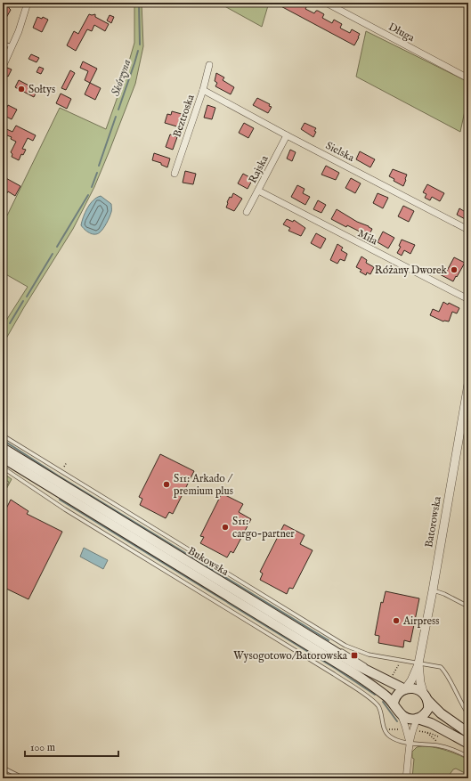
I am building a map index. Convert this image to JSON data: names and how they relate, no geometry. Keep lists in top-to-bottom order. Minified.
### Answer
{"streets":{"main road":["Bukowska"],"street":["Długa","Beztroska","Sielska","Rajska","Miła","Batorowska"]},"crossings":[["Beztroska","Sielska"],["Sielska","Rajska"],["Rajska","Miła"],["Batorowska","Bukowska"]],"water":["Skórzyna"],"places":{"other":["Sołtys","Różany Dworek","S11: Arkado / premium plus","S11: cargo-partner","Airpress"],"transit":["Wysogotowo/Batorowska"]},"scale_bar":"100 m"}
